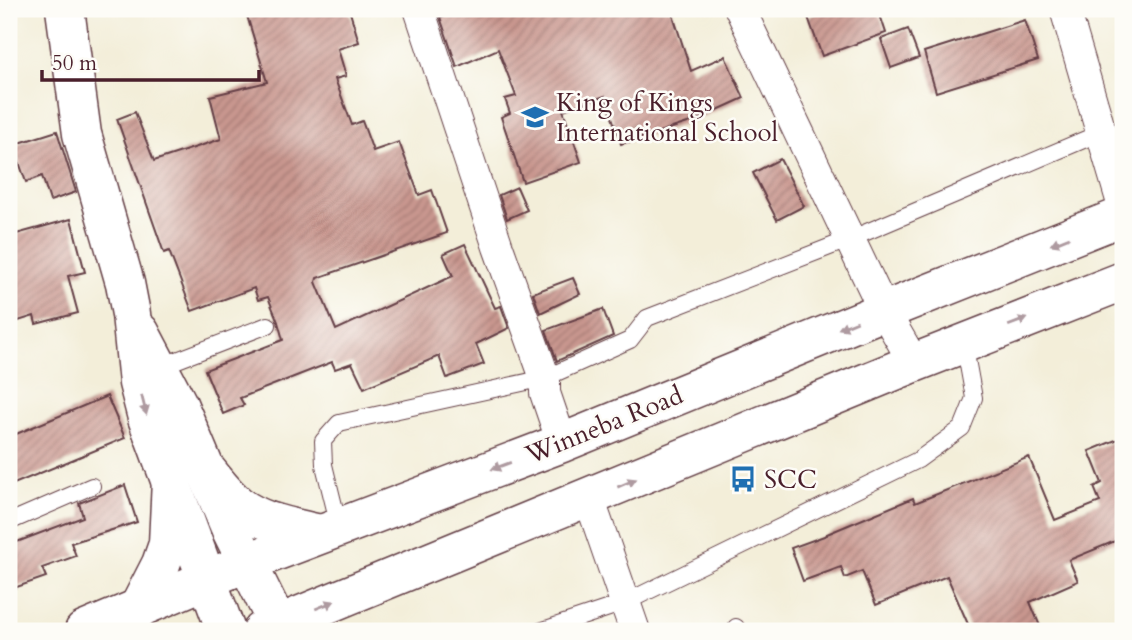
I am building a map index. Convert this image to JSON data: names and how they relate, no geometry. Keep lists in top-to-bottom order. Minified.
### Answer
{"streets":{"main road":["Winneba Road"]},"places":{"school or university":["King of Kings International School"],"bus stop":["SCC"]},"scale_bar":"50 m"}
